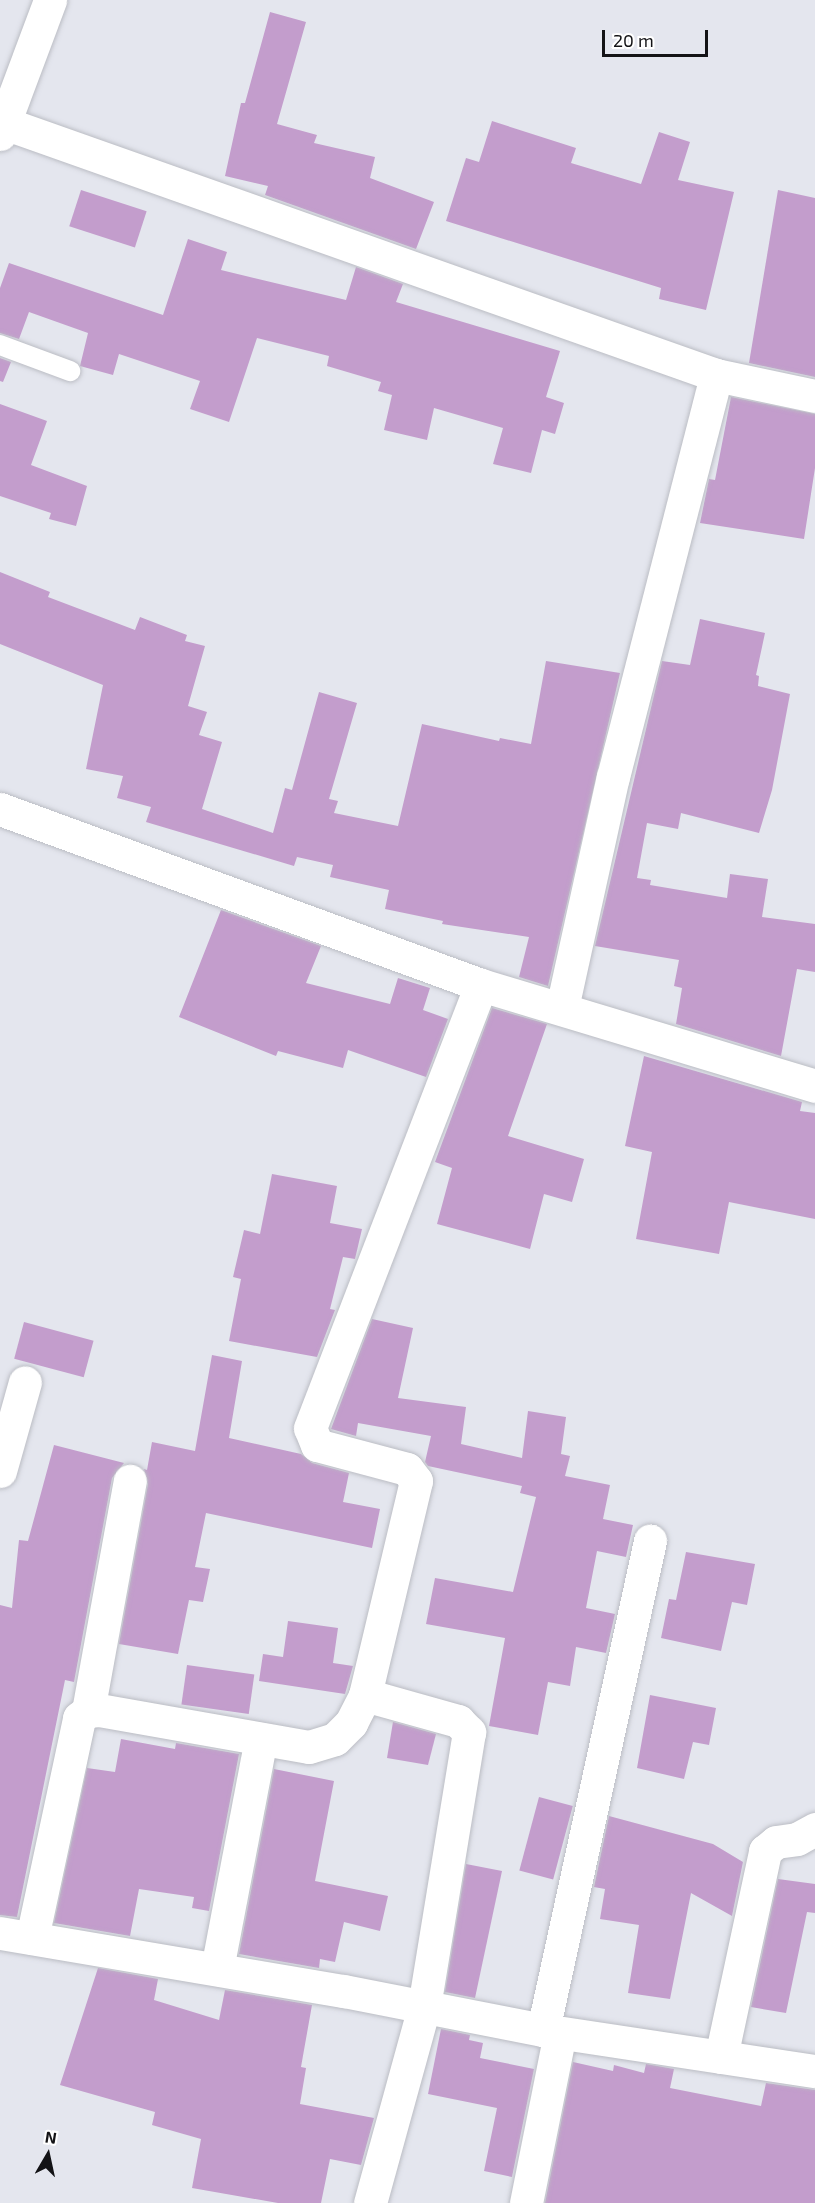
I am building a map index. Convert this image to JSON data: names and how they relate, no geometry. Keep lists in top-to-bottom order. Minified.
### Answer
{"scale_bar":"20 m","north":"top"}
